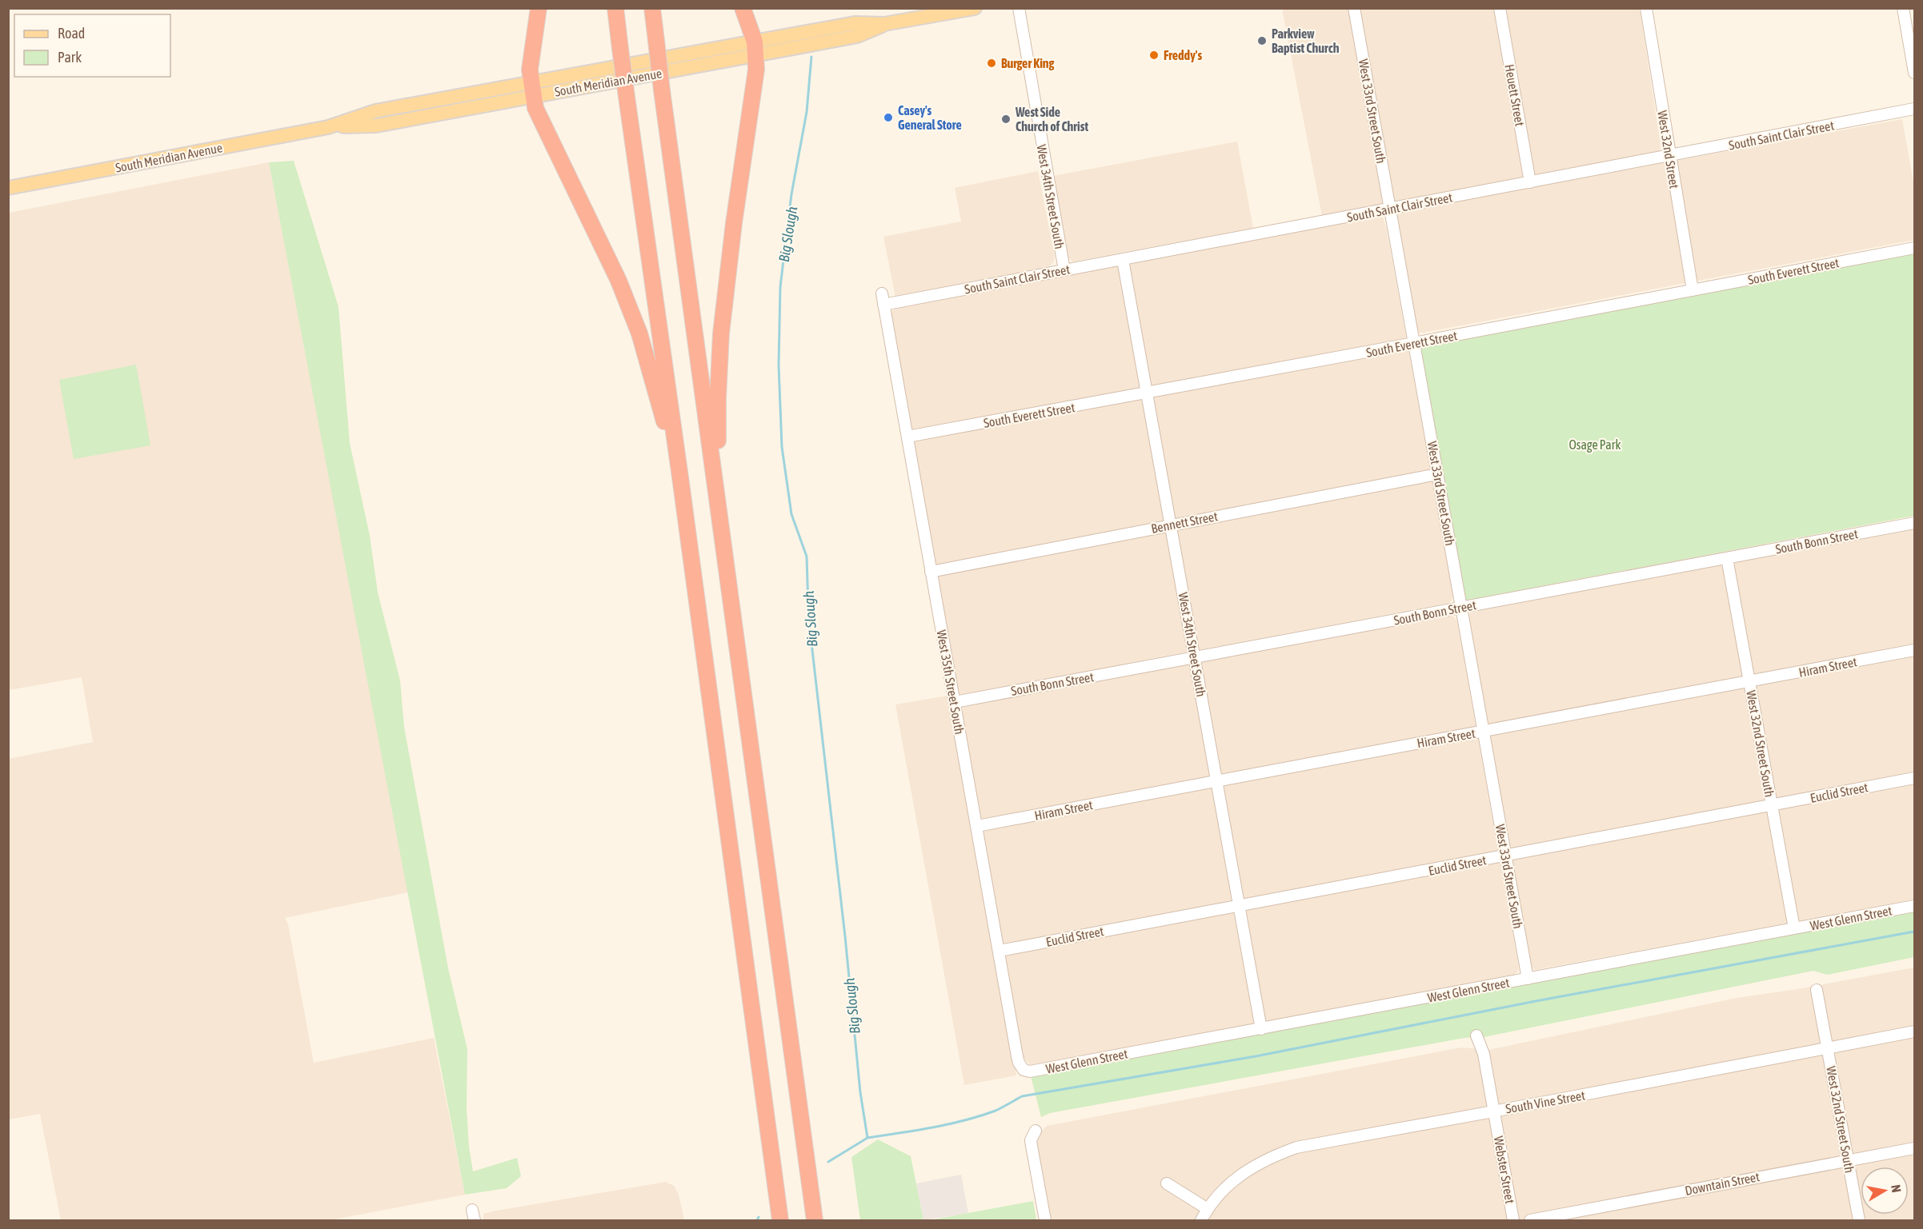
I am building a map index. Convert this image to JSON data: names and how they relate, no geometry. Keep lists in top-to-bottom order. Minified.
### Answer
{"streets":{"main road":["South Meridian Avenue"],"street":["Heuett Street","West 33rd Street South","South Saint Clair Street","West 32nd Street","West 34th Street South","South Everett Street","Bennett Street","South Bonn Street","Hiram Street","West 35th Street South","West 32nd Street South","Euclid Street","West Glenn Street","South Vine Street","Webster Street","Downtain Street"]},"crossings":[["Heuett Street","South Saint Clair Street"],["West 33rd Street South","South Saint Clair Street"],["West 33rd Street South","South Everett Street"],["West 33rd Street South","Bennett Street"],["West 33rd Street South","South Bonn Street"],["West 33rd Street South","Hiram Street"],["West 33rd Street South","Euclid Street"],["West 33rd Street South","West Glenn Street"],["South Saint Clair Street","West 32nd Street"],["South Saint Clair Street","West 34th Street South"],["South Saint Clair Street","West 35th Street South"],["West 32nd Street","South Everett Street"],["West 34th Street South","South Everett Street"],["West 34th Street South","Bennett Street"],["West 34th Street South","South Bonn Street"],["West 34th Street South","Hiram Street"],["West 34th Street South","Euclid Street"],["West 34th Street South","West Glenn Street"],["South Everett Street","West 35th Street South"],["Bennett Street","West 35th Street South"],["South Bonn Street","West 35th Street South"],["South Bonn Street","West 32nd Street South"],["Hiram Street","West 35th Street South"],["Hiram Street","West 32nd Street South"],["West 35th Street South","Euclid Street"],["West 35th Street South","West Glenn Street"],["West 32nd Street South","Euclid Street"],["West 32nd Street South","West Glenn Street"],["West 32nd Street South","South Vine Street"],["West 32nd Street South","Downtain Street"],["South Vine Street","Webster Street"]],"water":["Big Slough"],"parks":["Osage Park"],"places":["Parkview Baptist Church","Freddy's","Burger King","Casey's General Store","West Side Church of Christ"],"legend":["Road","Park"],"north":"right"}
